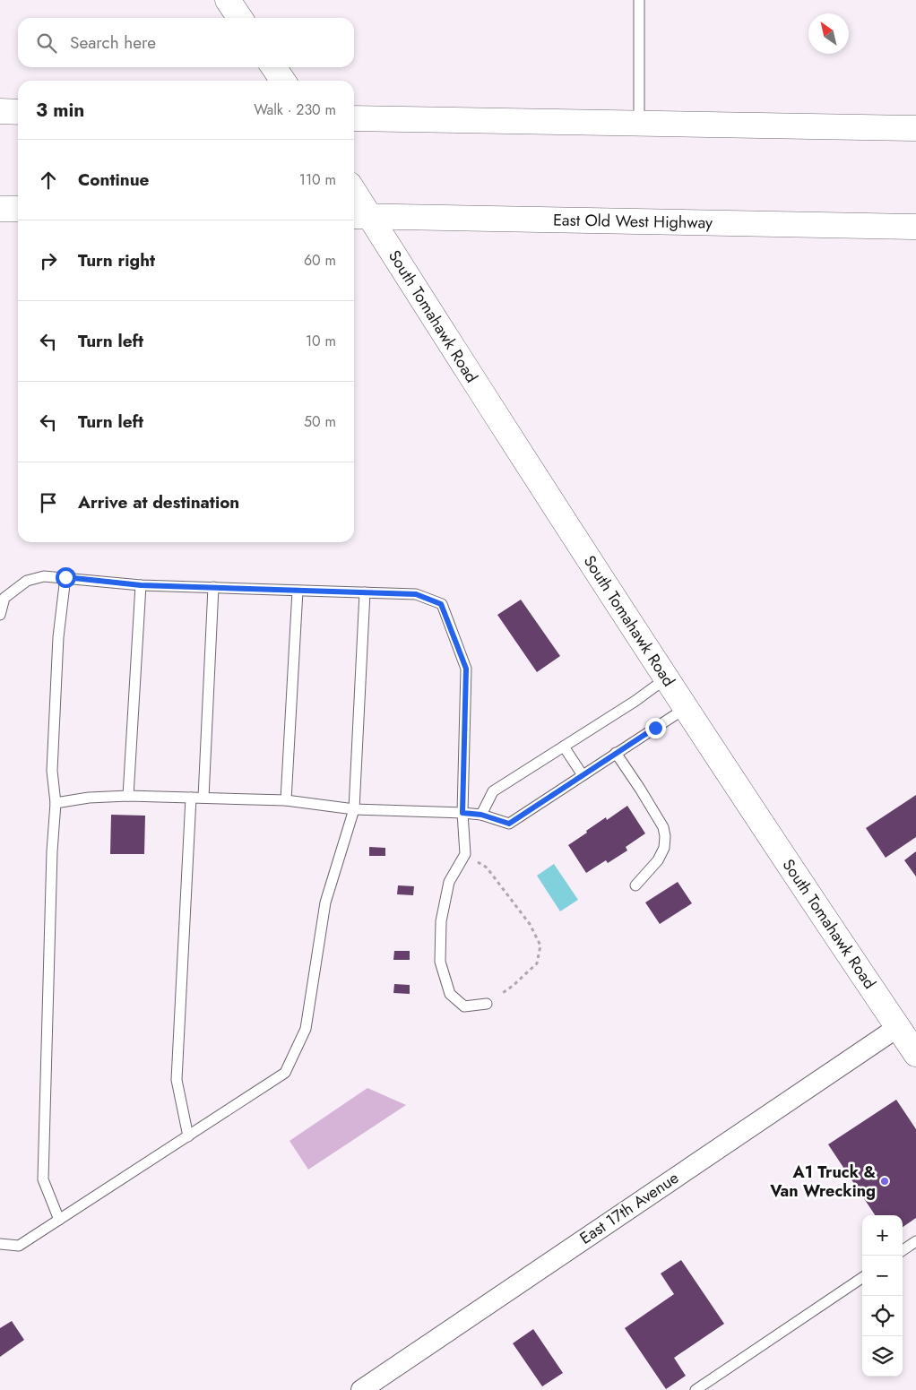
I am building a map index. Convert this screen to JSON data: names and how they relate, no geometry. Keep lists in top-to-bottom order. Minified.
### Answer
{"streets":{"main road":["East Old West Highway","South Tomahawk Road"],"street":["East 17th Avenue"]},"crossings":[["East Old West Highway","South Tomahawk Road"],["South Tomahawk Road","East 17th Avenue"]],"places":["A1 Truck & Van Wrecking"],"north":"top left","page":{"search":"Search here","heading":["3 min","Walk · 230 m"],"list":[["Continue","110 m"],["Turn right","60 m"],["Turn left","10 m"],["Turn left","50 m"],"Arrive at destination"],"map_buttons":["+","−"]}}
